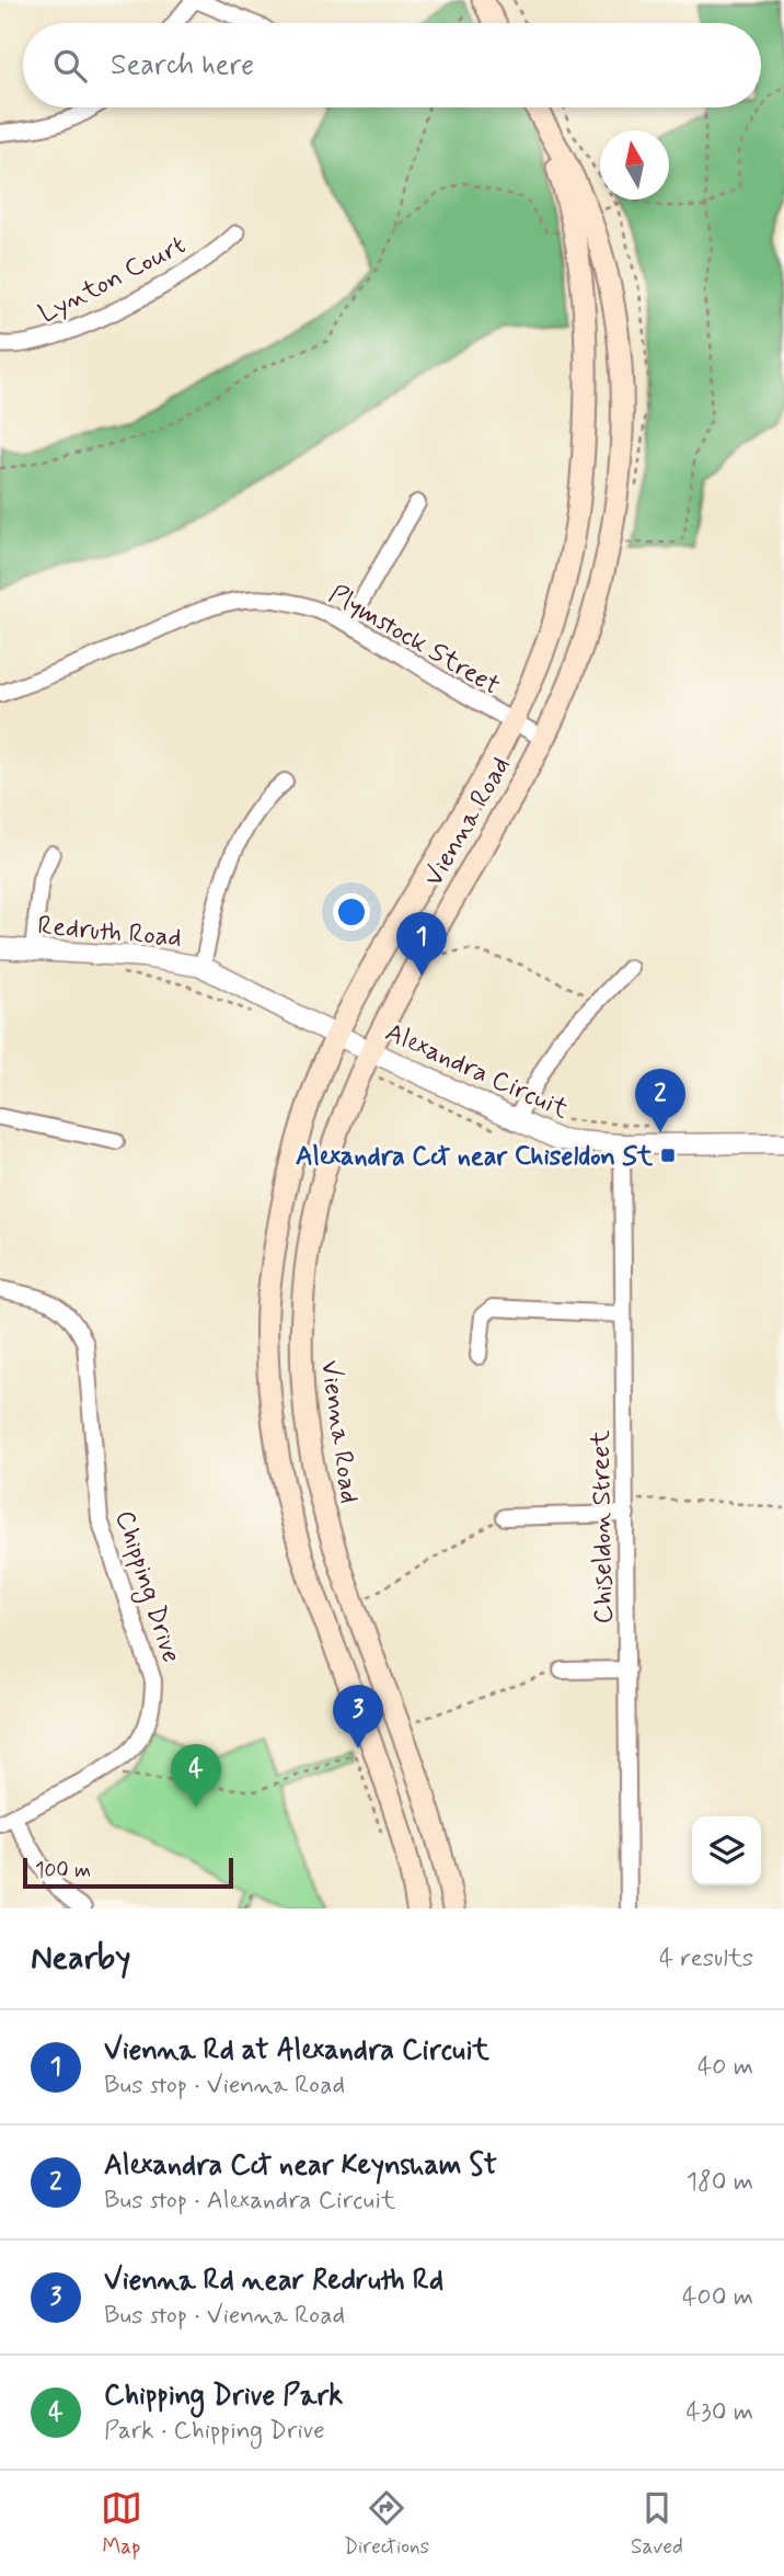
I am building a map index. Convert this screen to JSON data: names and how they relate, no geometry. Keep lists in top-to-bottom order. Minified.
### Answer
{"streets":{"main road":["Vienna Road"],"street":["Lynton Court","Plymstock Street","Redruth Road","Alexandra Circuit","Chiseldon Street","Chipping Drive"]},"crossings":[["Plymstock Street","Vienna Road"],["Vienna Road","Redruth Road"],["Vienna Road","Alexandra Circuit"],["Redruth Road","Alexandra Circuit"],["Alexandra Circuit","Chiseldon Street"]],"places":{"transit":["Alexandra Cct near Chiseldon St"]},"scale_bar":"100 m","north":"top","page":{"search":"Search here","pins":["1","2","3","4"],"scale":"100 m","heading":["Nearby","4 results"],"list":[{"mark":"1","name":"Vienna Rd at Alexandra Circuit","note":"Bus stop · Vienna Road","value":"40 m"},{"mark":"2","name":"Alexandra Cct near Keynsham St","note":"Bus stop · Alexandra Circuit","value":"180 m"},{"mark":"3","name":"Vienna Rd near Redruth Rd","note":"Bus stop · Vienna Road","value":"400 m"},{"mark":"4","name":"Chipping Drive Park","note":"Park · Chipping Drive","value":"430 m"}],"nav":["Map","Directions","Saved"]}}
